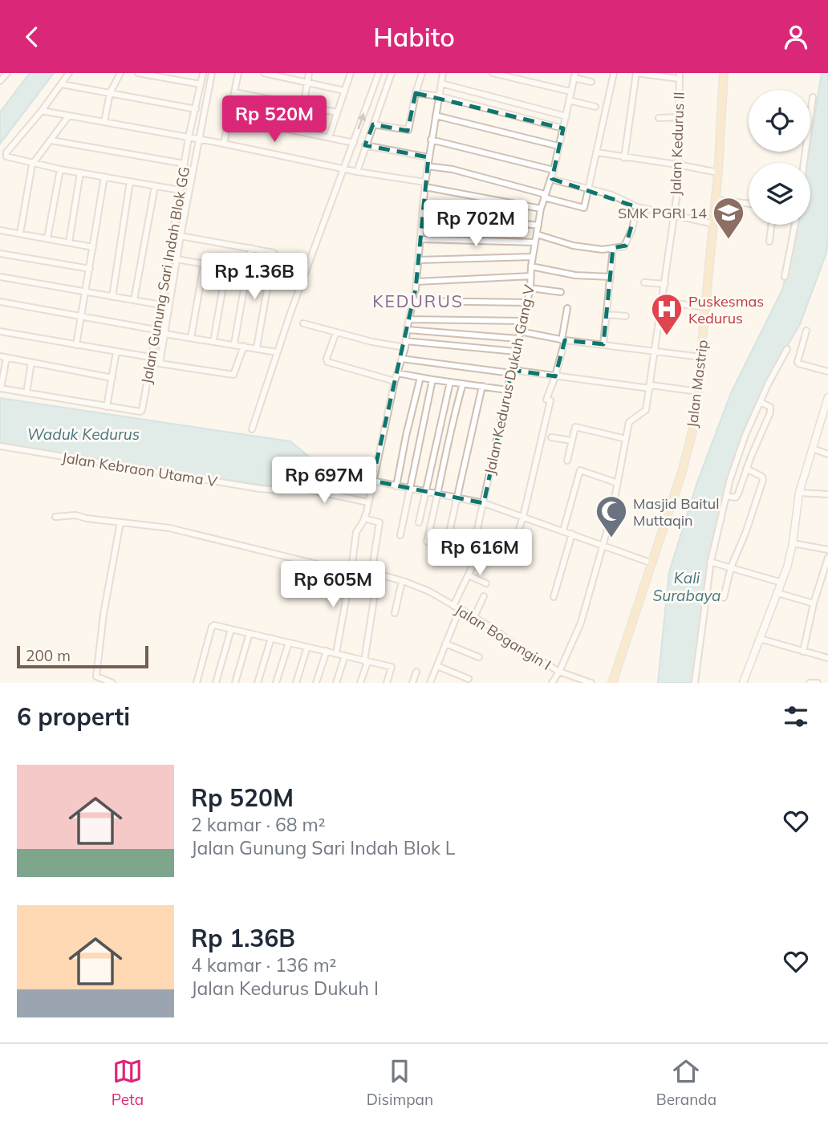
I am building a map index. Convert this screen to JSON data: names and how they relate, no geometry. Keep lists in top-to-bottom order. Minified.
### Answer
{"streets":{"main road":["Jalan Mastrip"],"street":["Jalan Kedurus II","Jalan Gunung Sari Indah Blok GG","Jalan Kedurus Dukuh Gang V","Jalan Kebraon Utama V","Jalan Bogangin I"]},"crossings":[["Jalan Kedurus II","Jalan Bogangin I"],["Jalan Kedurus Dukuh Gang V","Jalan Bogangin I"]],"districts":["KEDURUS"],"water":["Waduk Kedurus","Kali Surabaya"],"places":{"school or university":["SMK PGRI 14"],"hospital":["Puskesmas Kedurus"],"mosque":["Masjid Baitul Muttaqin"]},"scale_bar":"200 m","page":{"header":"Habito","price":["Rp 520M","Rp 702M","Rp 1.36B","Rp 697M","Rp 616M","Rp 605M"],"scale":"200 m","heading":"6 properti","list":[{"name":"Rp 520M","note":"2 kamar · 68 m² · Jalan Gunung Sari Indah Blok L"},{"name":"Rp 1.36B","note":"4 kamar · 136 m² · Jalan Kedurus Dukuh I"}],"tabs":["Peta","Disimpan","Beranda"]}}
